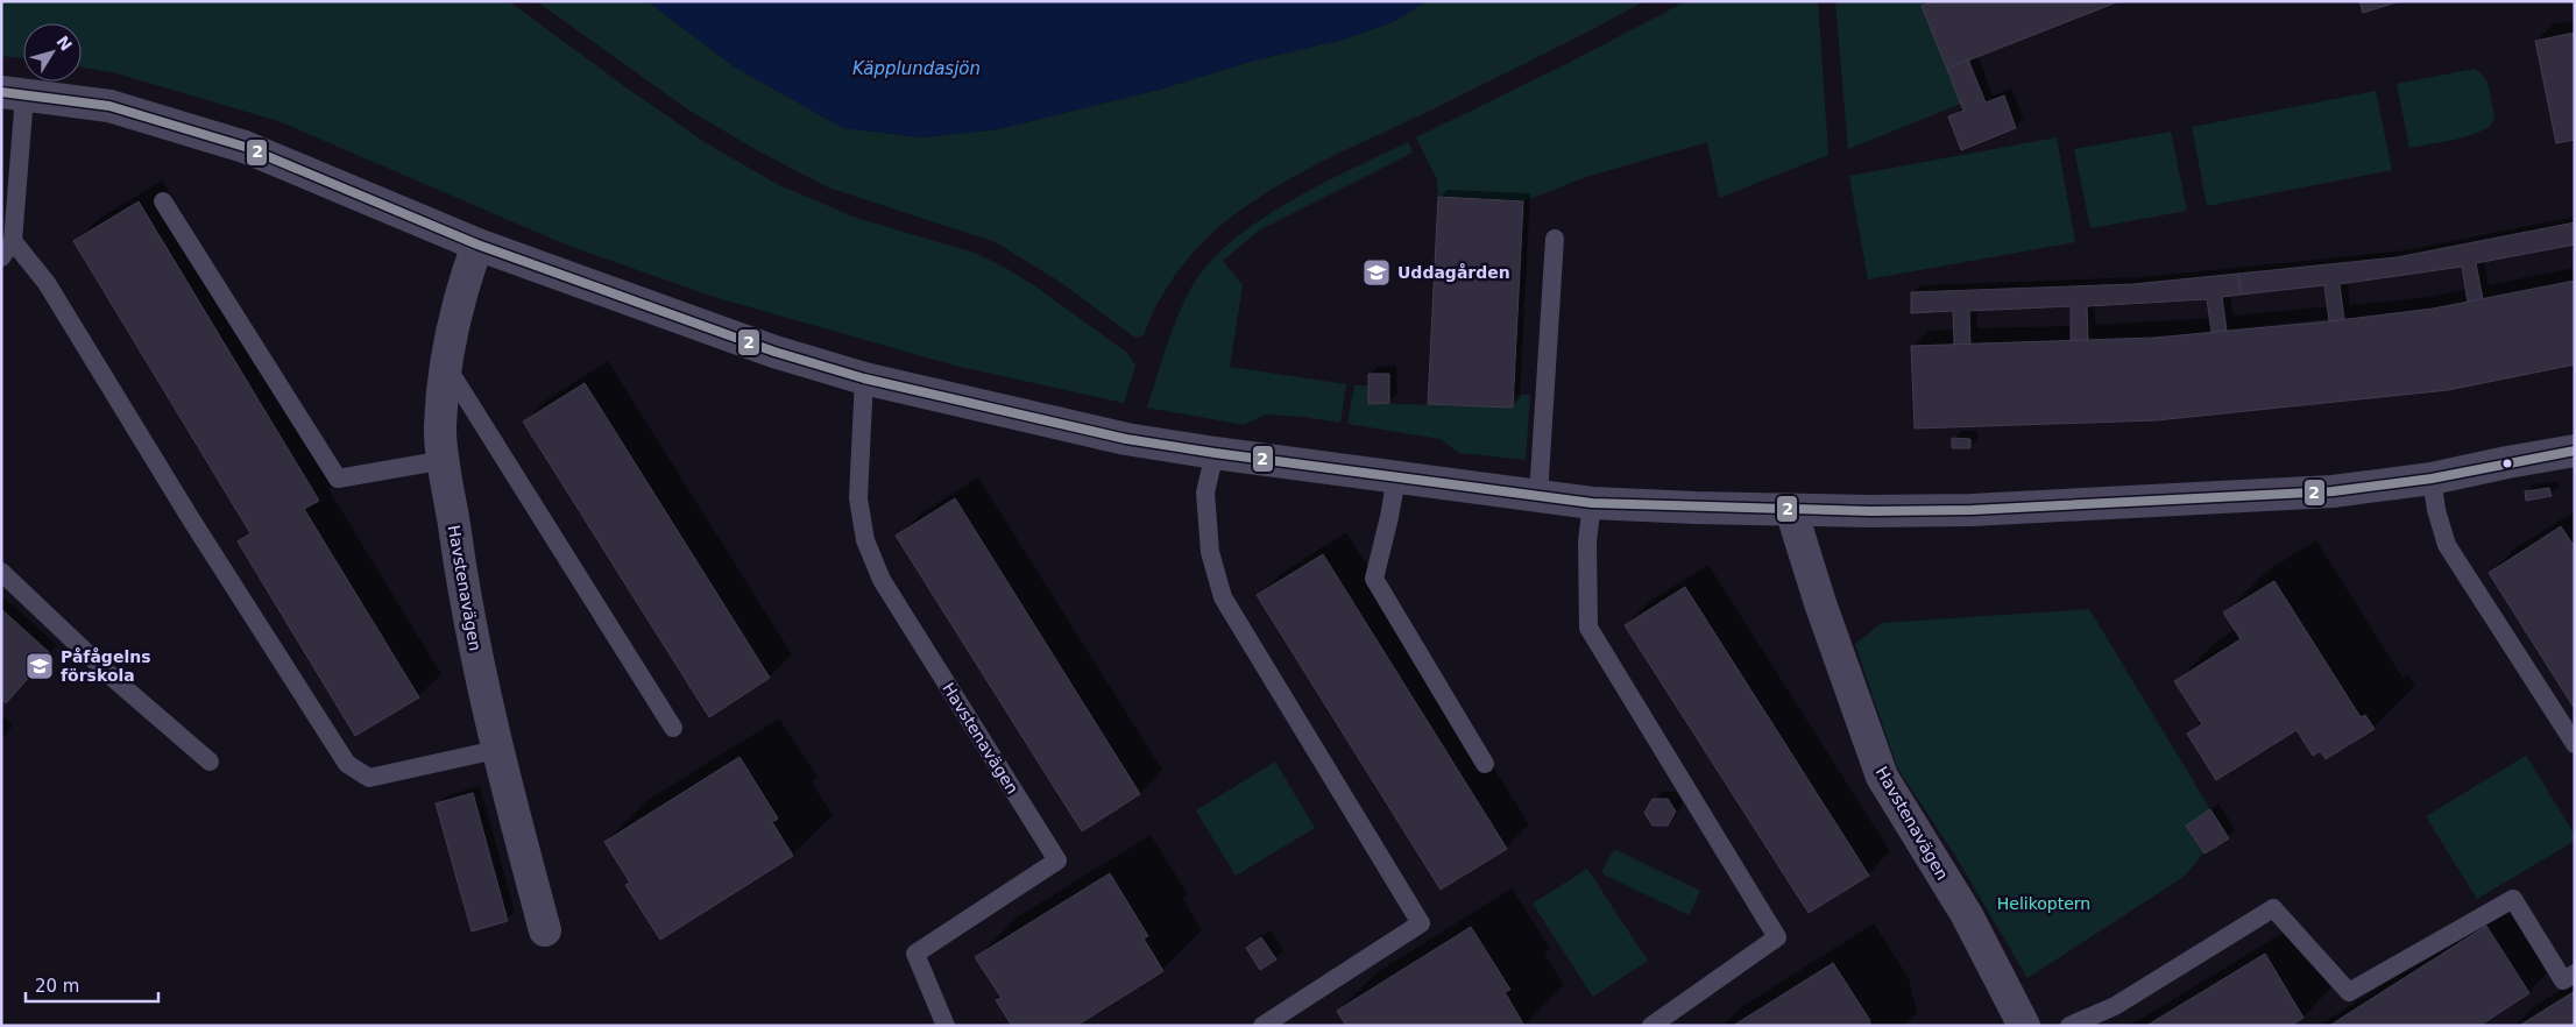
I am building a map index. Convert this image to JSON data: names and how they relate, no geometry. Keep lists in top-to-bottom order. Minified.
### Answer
{"streets":{"street":["Havstenavägen"]},"water":["Käpplundasjön"],"parks":["Helikoptern"],"places":{"school or university":["Uddagården","Påfågelns förskola"]},"lines":["transit line 2"],"scale_bar":"20 m","north":"top right"}
